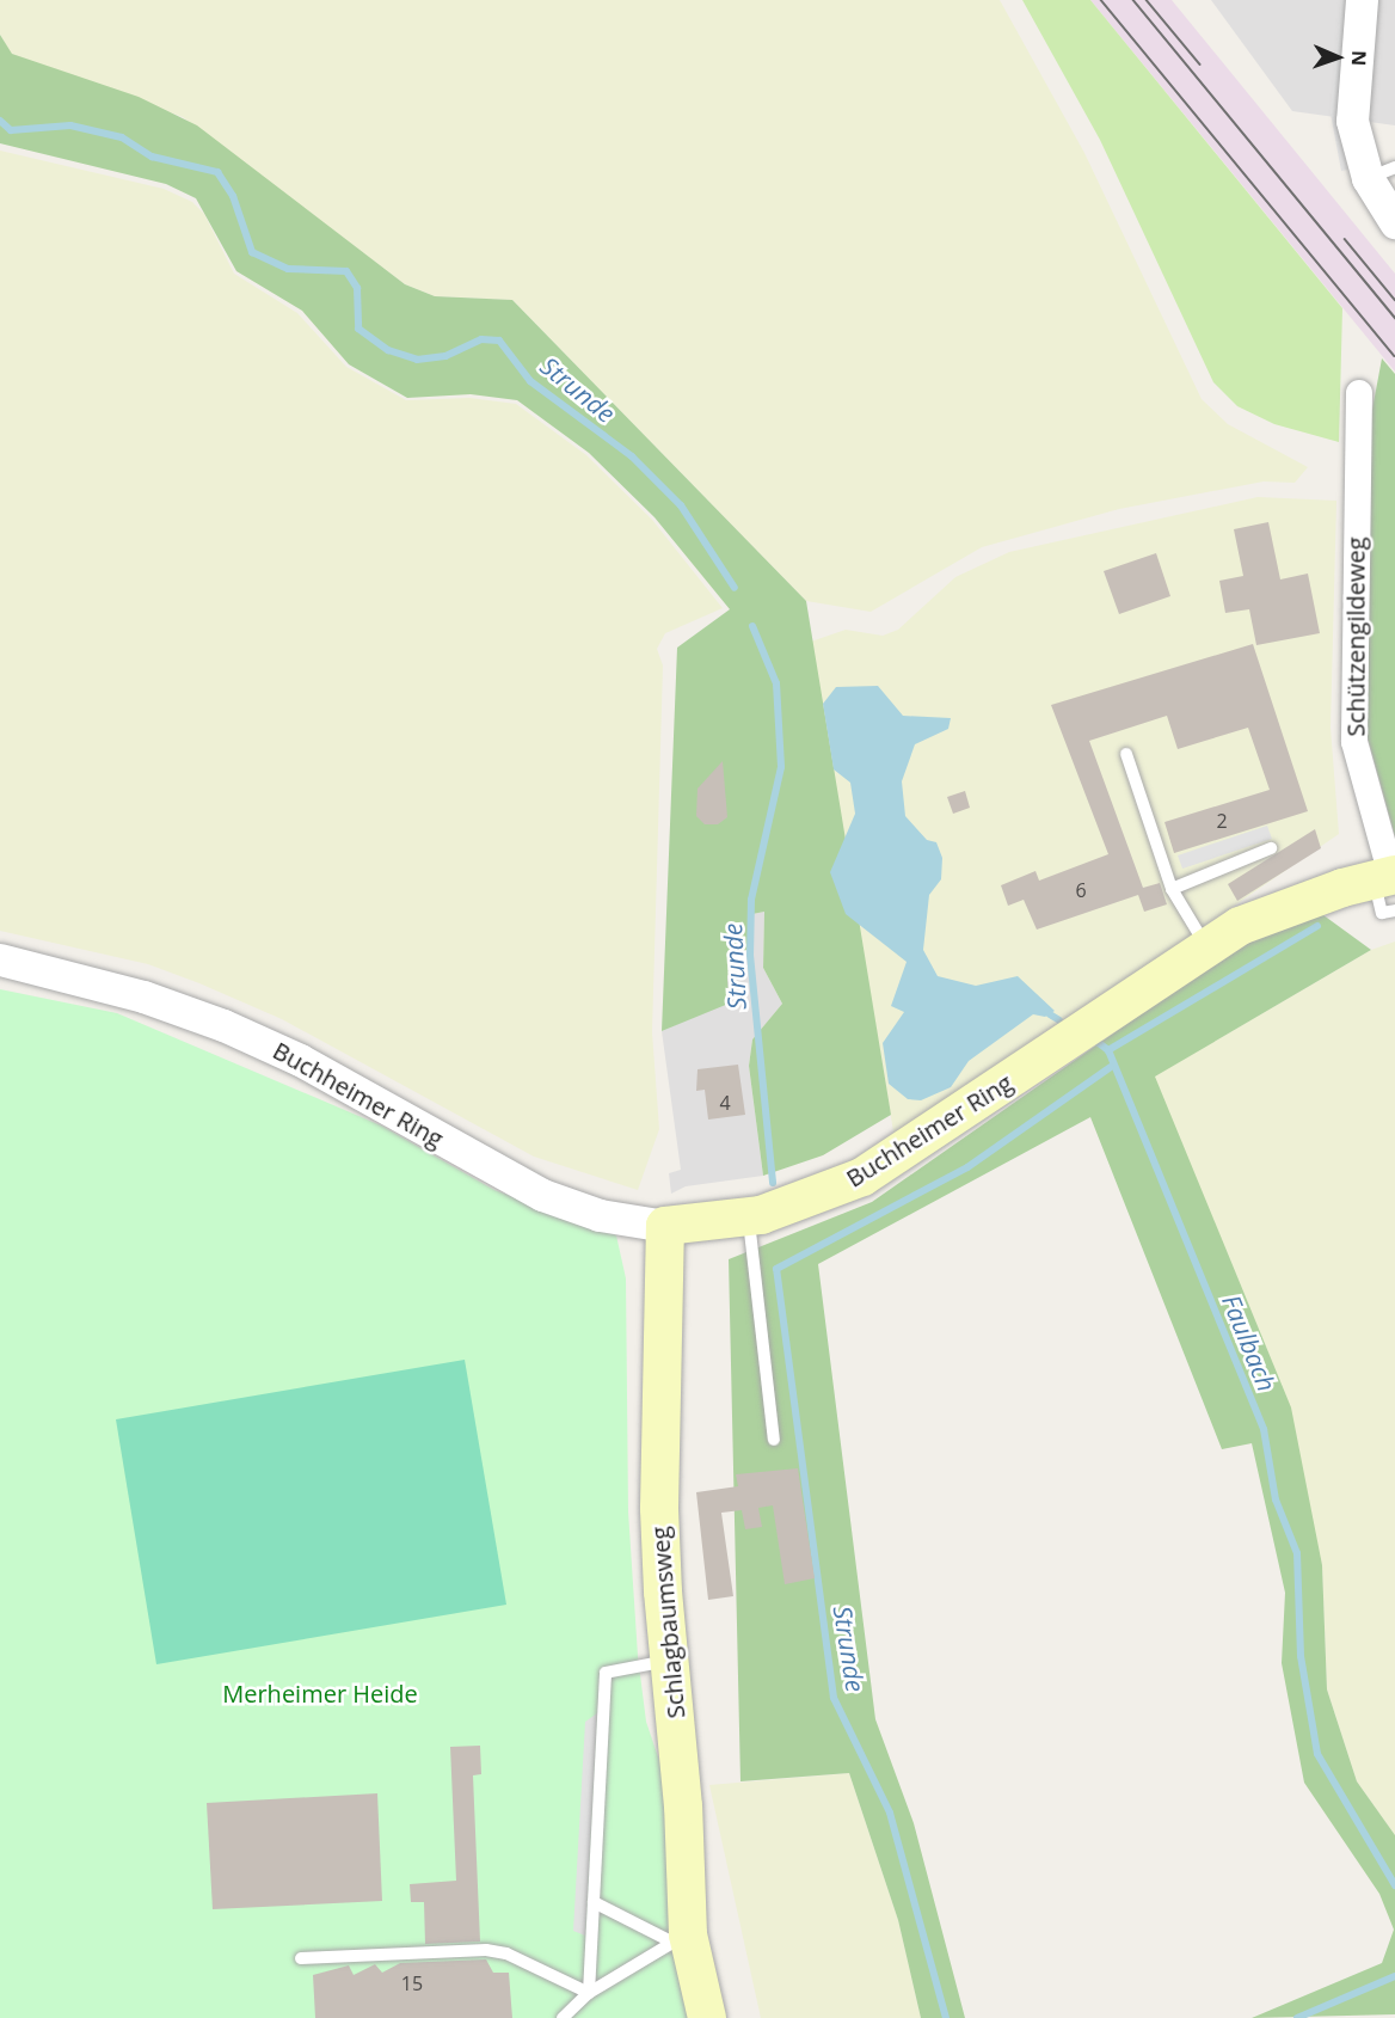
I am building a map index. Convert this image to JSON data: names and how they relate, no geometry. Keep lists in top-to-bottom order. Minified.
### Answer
{"streets":{"main road":["Buchheimer Ring","Schlagbaumsweg"],"street":["Schützengildeweg"]},"crossings":[["Schützengildeweg","Buchheimer Ring"],["Buchheimer Ring","Schlagbaumsweg"]],"water":["Strunde","Faulbach"],"parks":["Merheimer Heide"],"house_numbers":["2","6","4","15"],"north":"right"}
